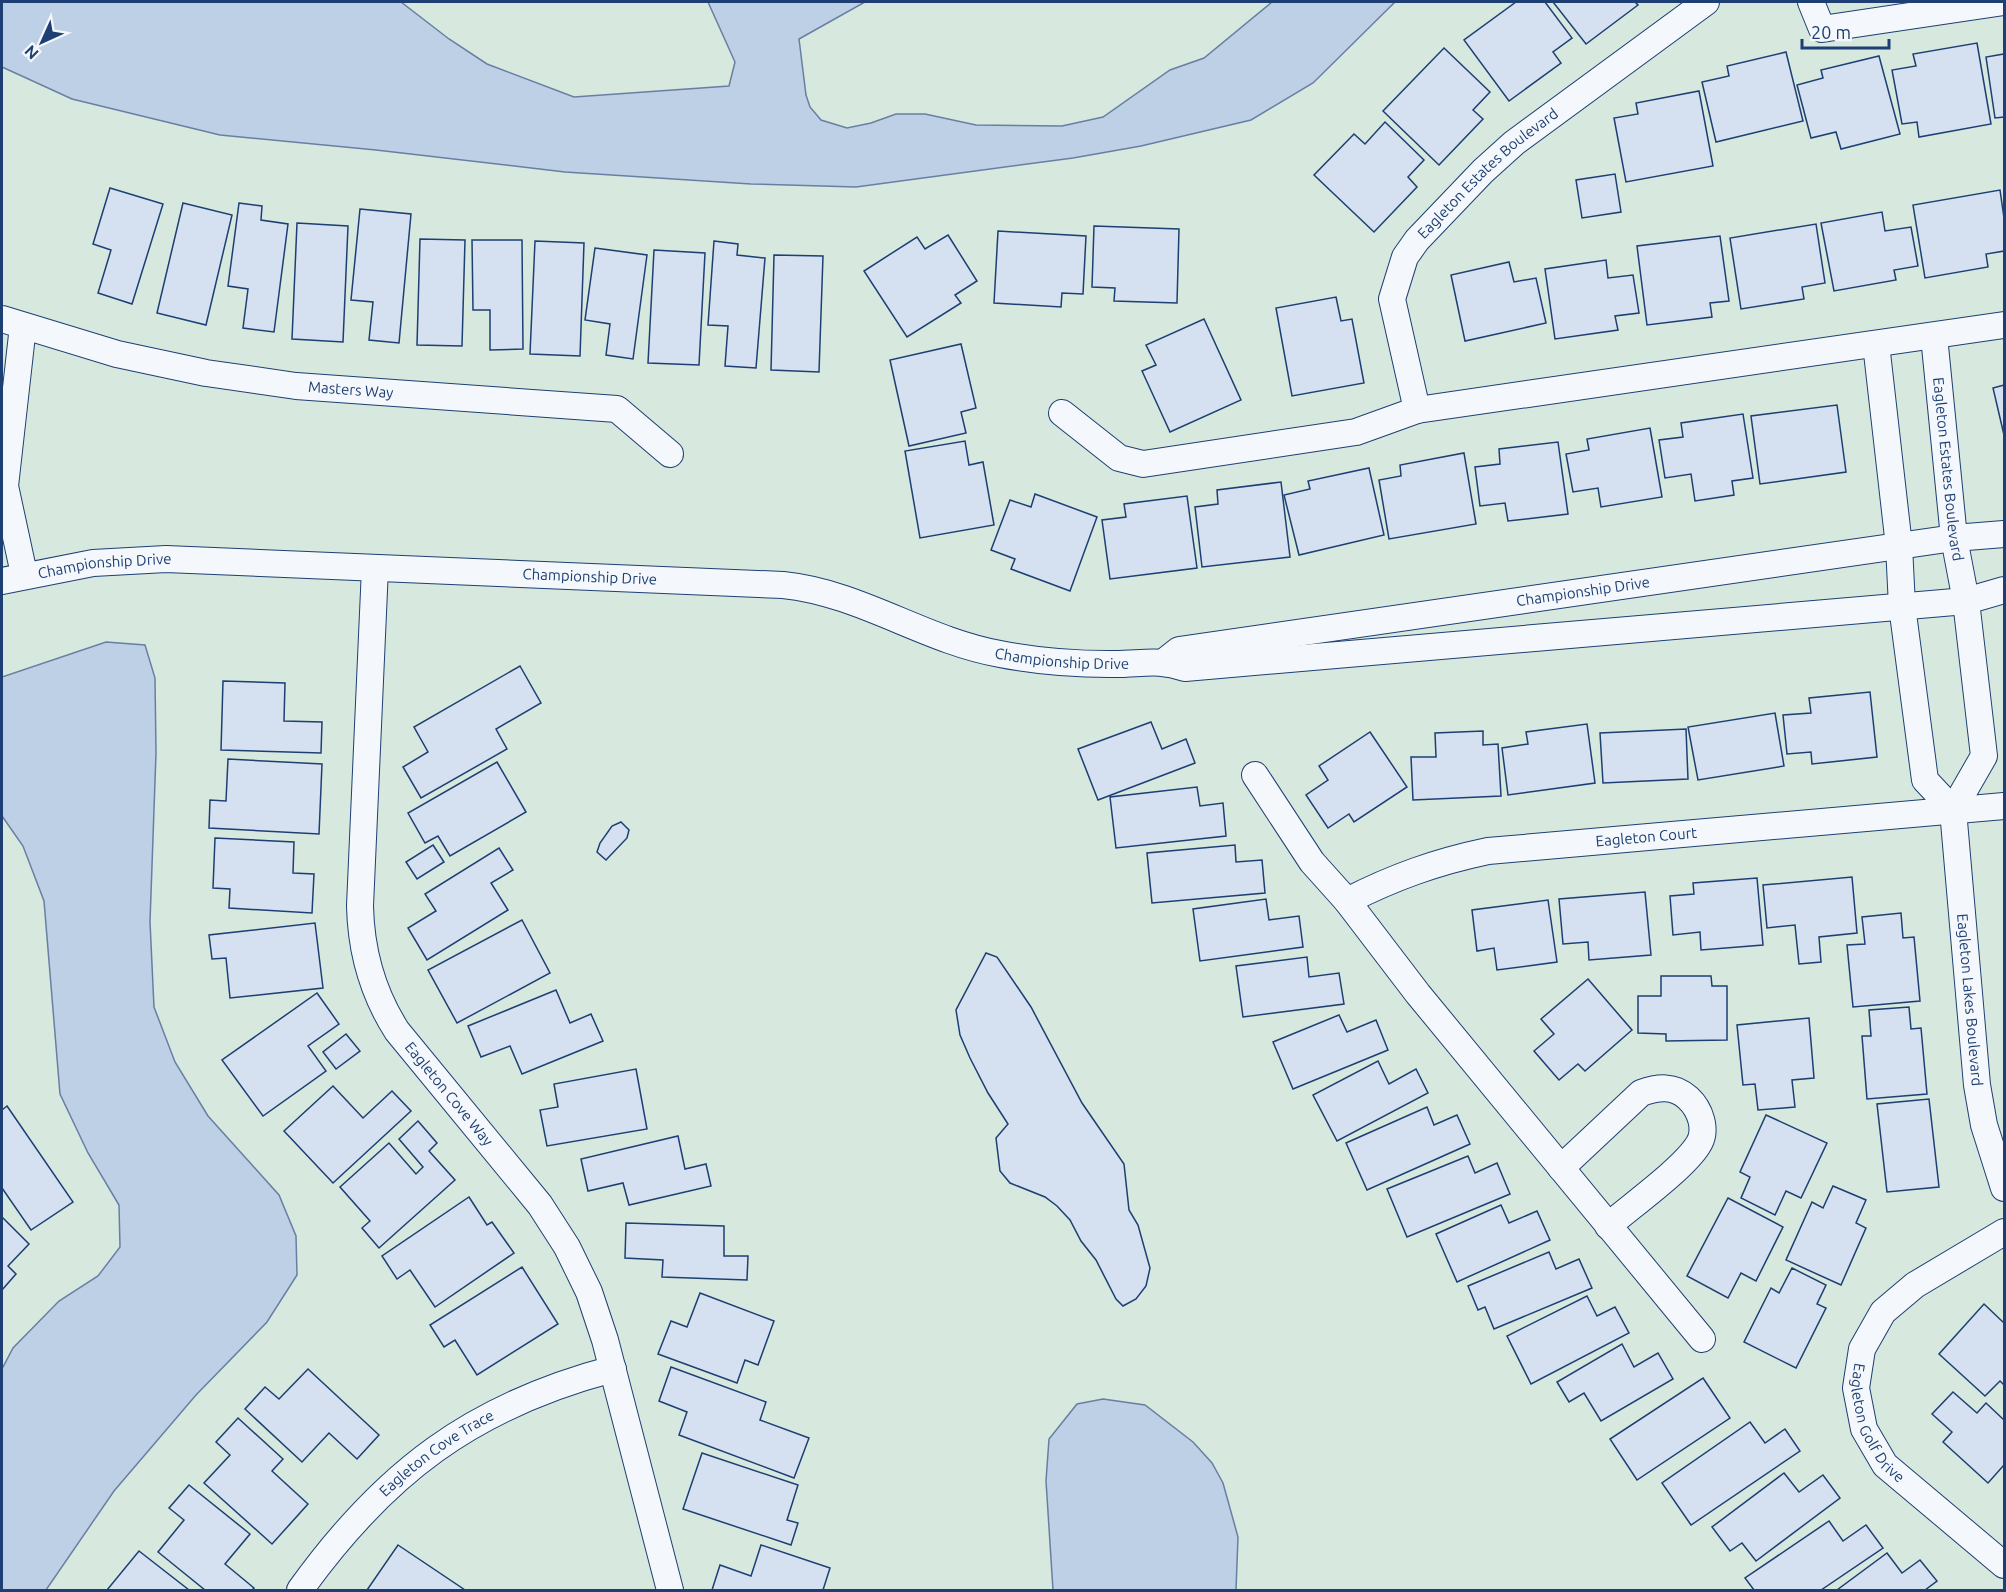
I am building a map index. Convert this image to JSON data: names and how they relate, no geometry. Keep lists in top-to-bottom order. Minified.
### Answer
{"streets":{"street":["Eagleton Estates Boulevard","Masters Way","Championship Drive","Eagleton Court","Eagleton Lakes Boulevard","Eagleton Cove Way","Eagleton Golf Drive","Eagleton Cove Trace"]},"crossings":[["Eagleton Estates Boulevard","Championship Drive"],["Masters Way","Championship Drive"],["Championship Drive","Eagleton Cove Way"],["Eagleton Court","Eagleton Lakes Boulevard"],["Eagleton Cove Way","Eagleton Cove Trace"]],"scale_bar":"20 m","north":"bottom left"}
